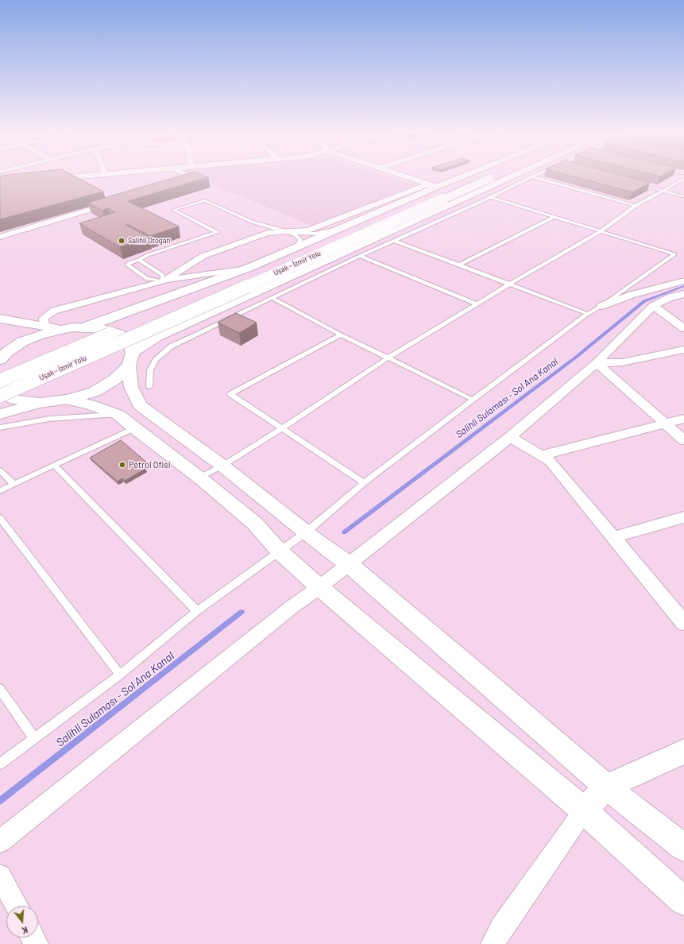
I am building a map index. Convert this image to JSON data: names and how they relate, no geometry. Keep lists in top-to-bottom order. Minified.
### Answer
{"streets":{"main road":["Uşak - İzmir Yolu"]},"water":["Salihli Sulaması - Sol Ana Kanal"],"places":["Salihli Otogarı","Petrol Ofisi"],"north":"bottom"}
